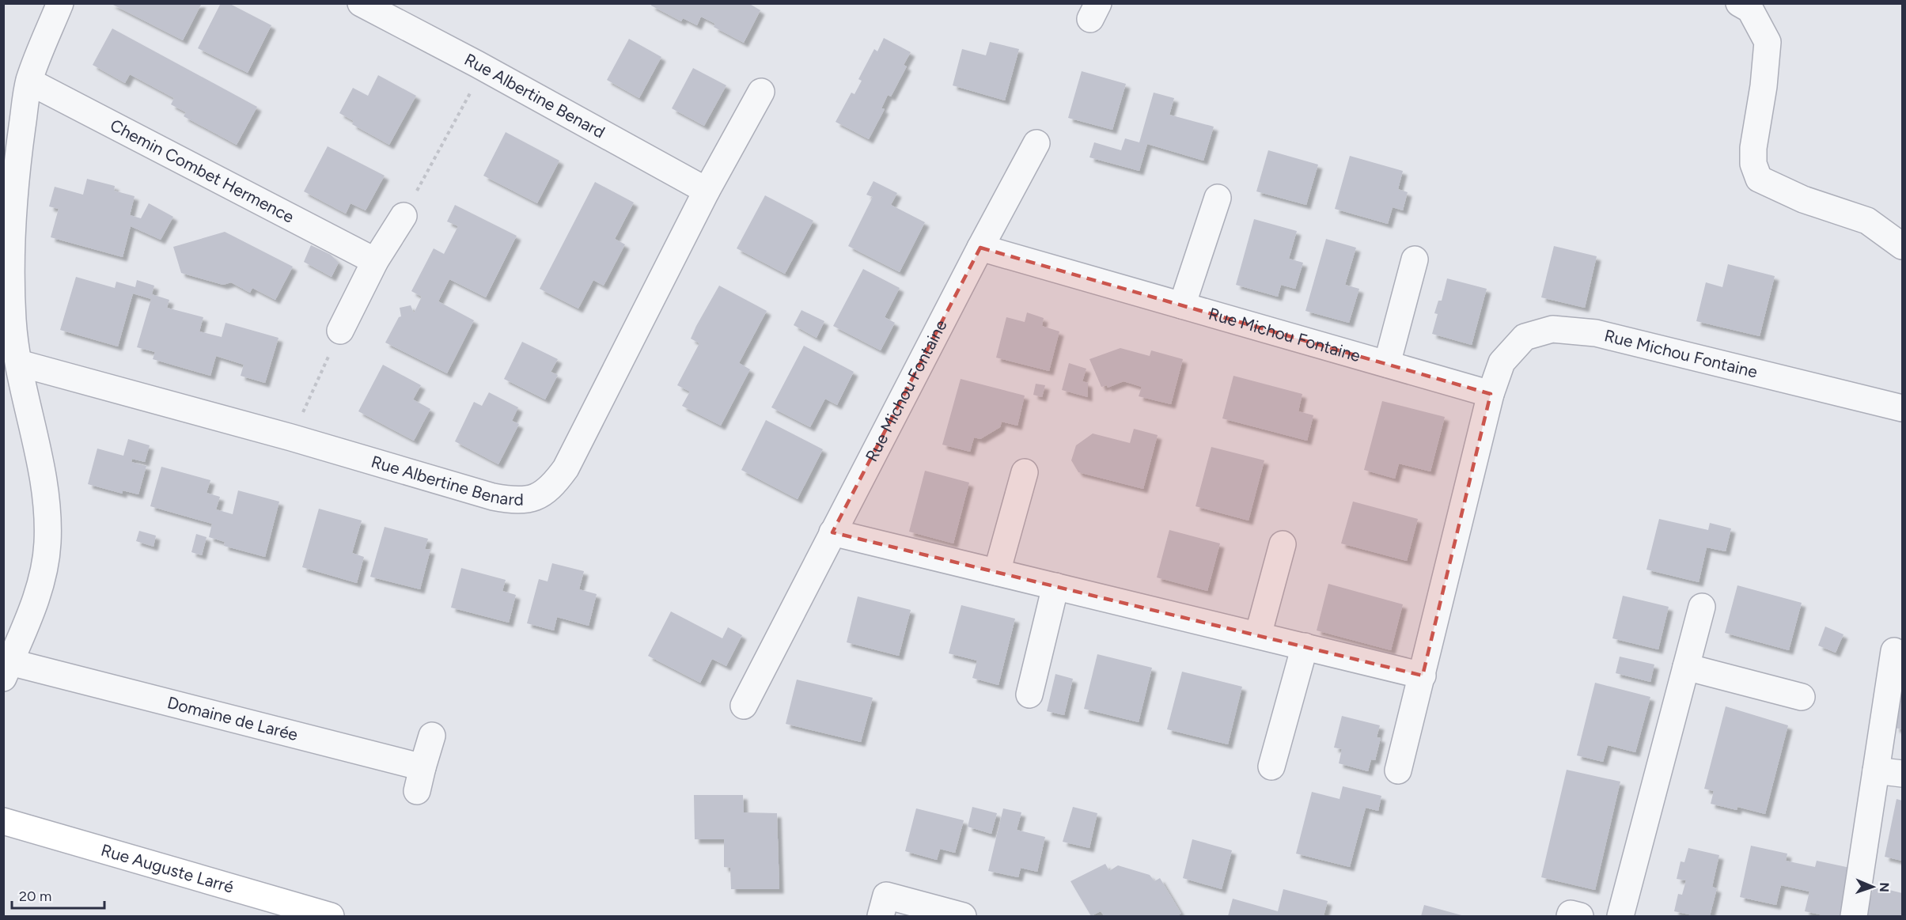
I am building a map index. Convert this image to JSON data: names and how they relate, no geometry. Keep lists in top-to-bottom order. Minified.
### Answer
{"streets":{"street":["Rue Albertine Benard","Chemin Combet Hermence","Rue Michou Fontaine","Domaine de Larée","Rue Auguste Larré"]},"scale_bar":"20 m","north":"right"}
